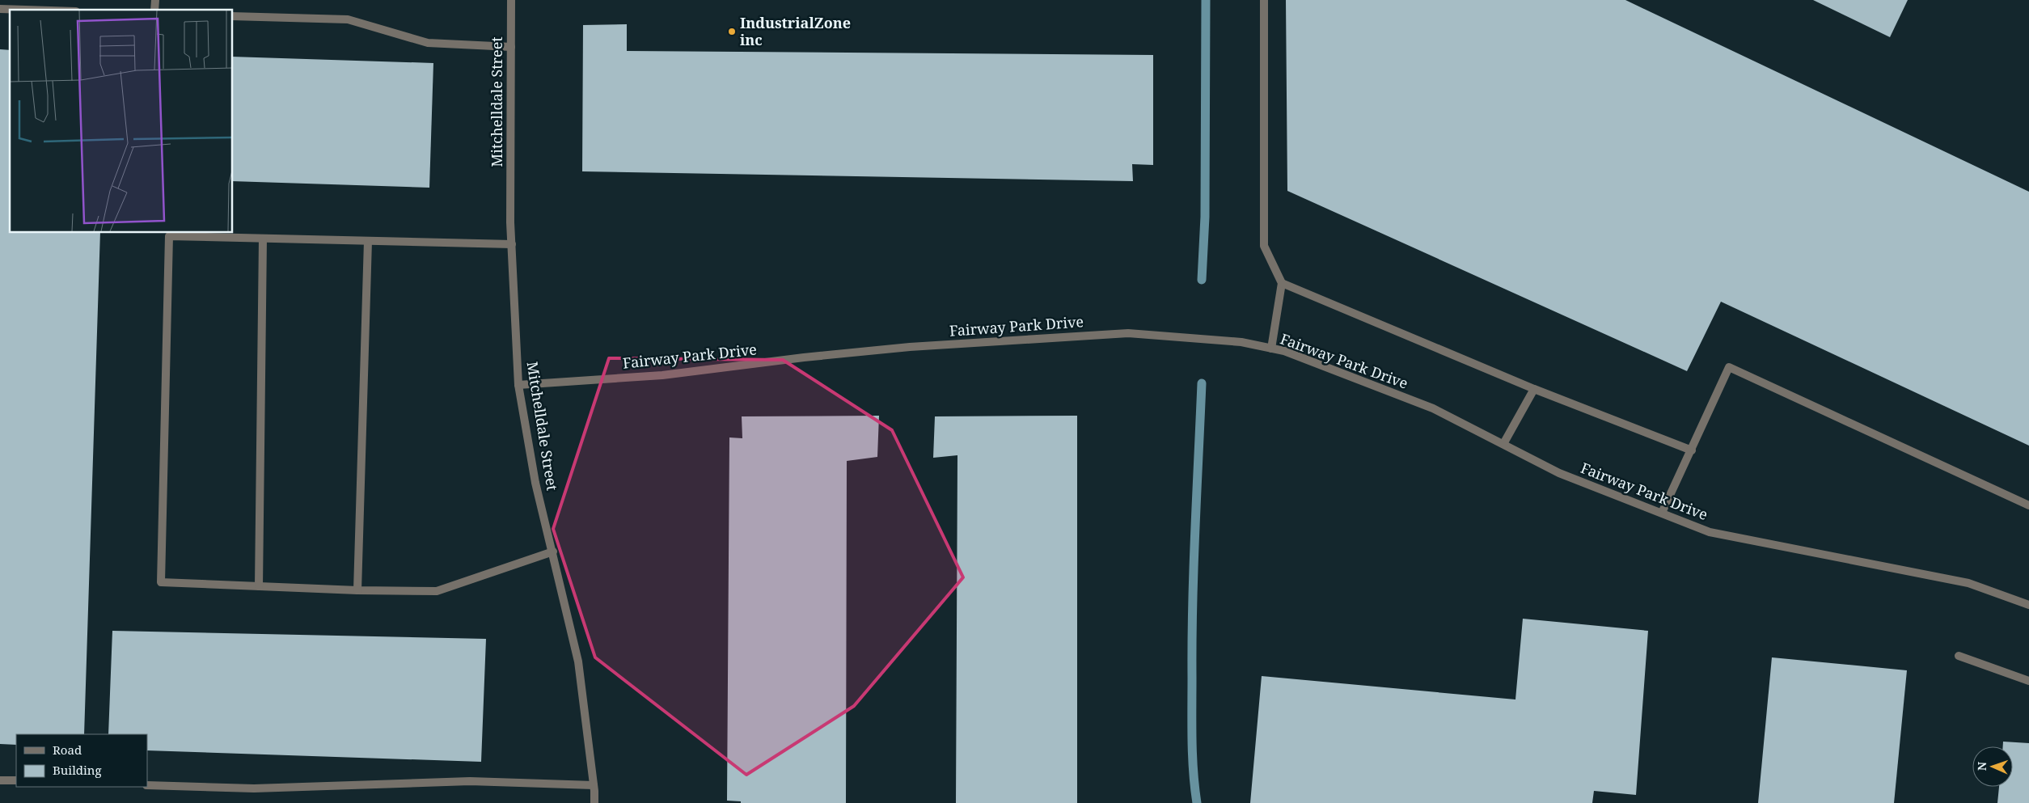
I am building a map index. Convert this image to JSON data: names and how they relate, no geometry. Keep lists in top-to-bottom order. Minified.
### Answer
{"streets":{"street":["Mitchelldale Street","Fairway Park Drive"]},"crossings":[["Mitchelldale Street","Fairway Park Drive"]],"places":["IndustrialZone inc"],"legend":["Road","Building"],"north":"left"}
